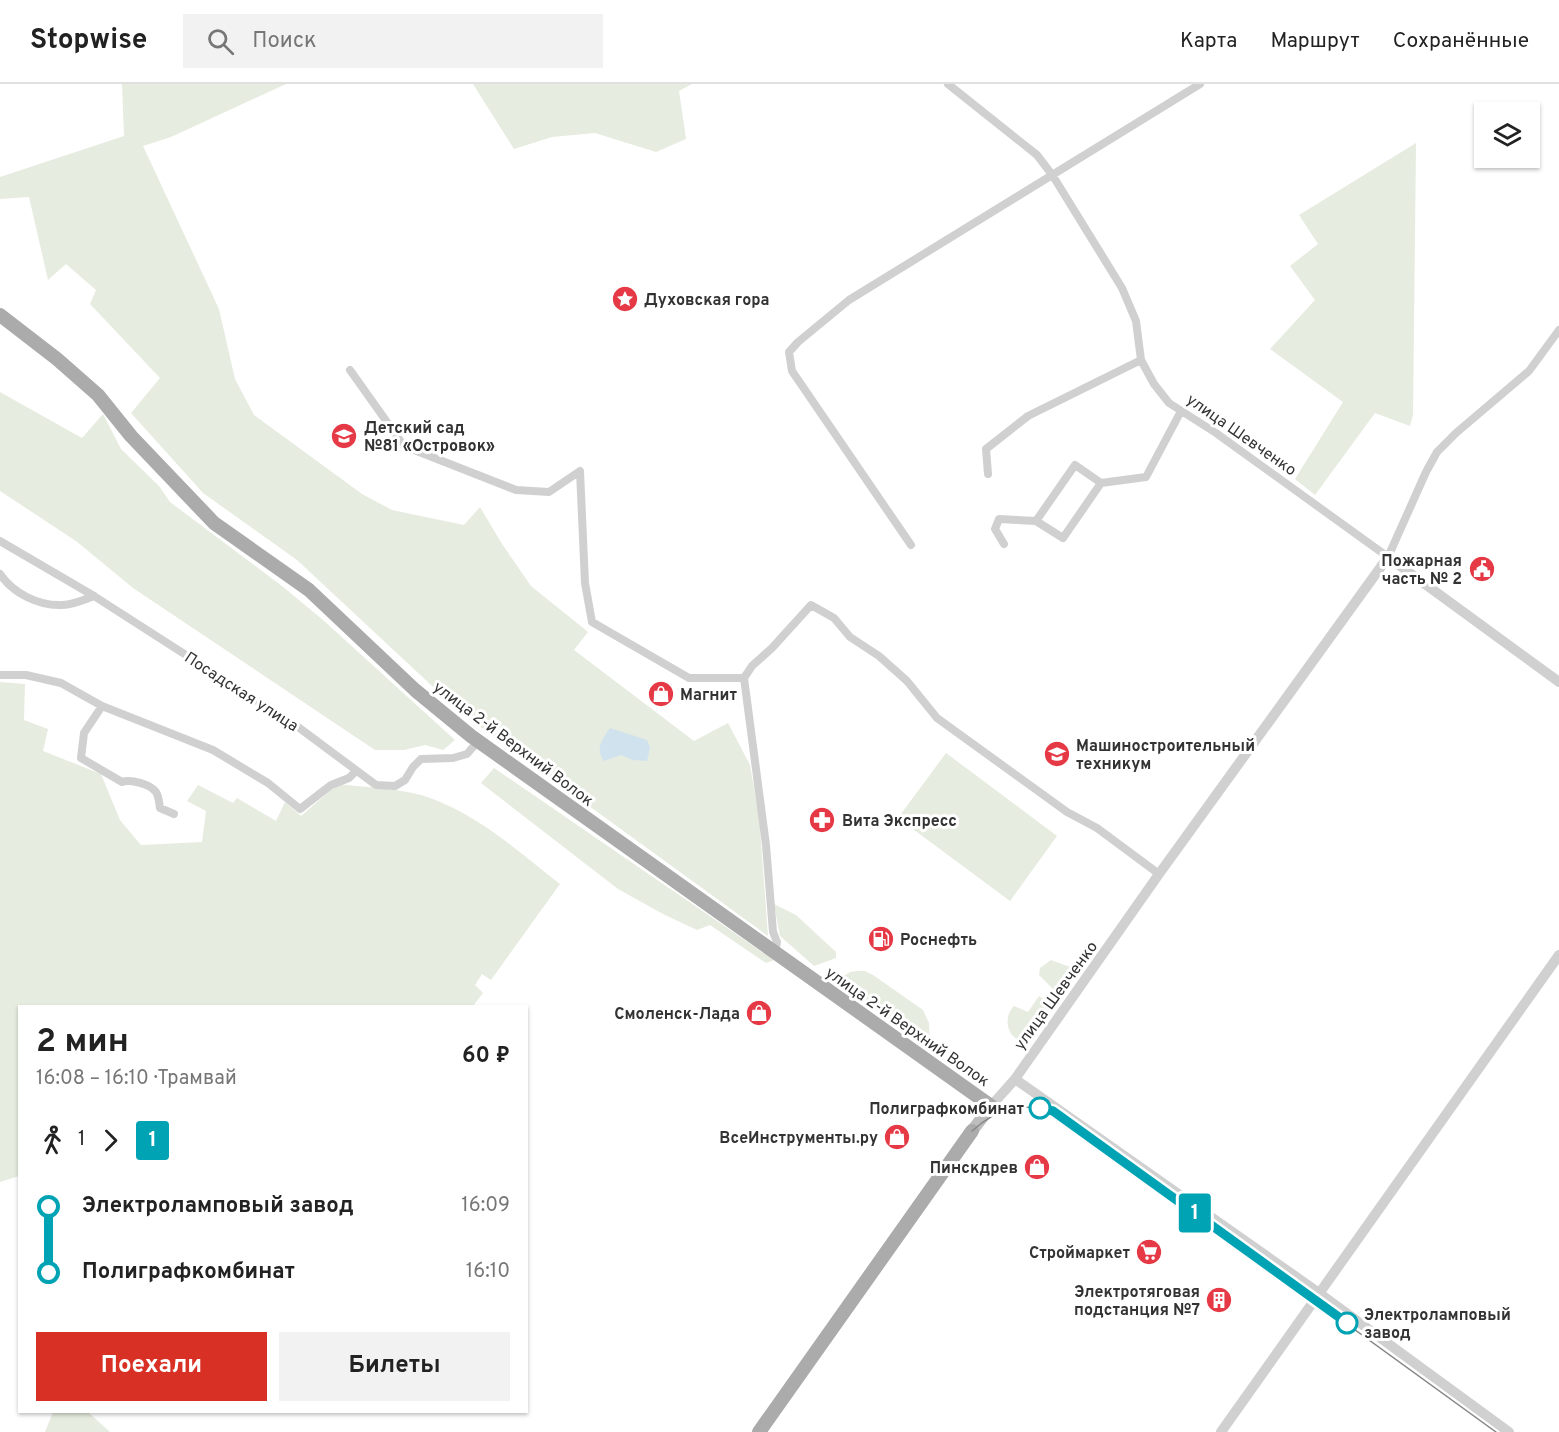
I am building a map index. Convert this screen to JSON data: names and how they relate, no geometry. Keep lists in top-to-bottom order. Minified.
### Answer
{"streets":{"main road":["улица Шевченко","улица 2-й Верхний Волок"],"street":["Посадская улица"]},"crossings":[["улица Шевченко","улица 2-й Верхний Волок"],["Посадская улица","улица 2-й Верхний Волок"]],"places":{"place":["Духовская гора"],"school or university":["Детский сад №81 «Островок»","Машиностроительный техникум"],"public building":["Пожарная часть № 2"],"shop":["Магнит","Смоленск-Лада","ВсеИнструменты.ру","Пинскдрев"],"pharmacy":["Вита Экспресс"],"fuel station":["Роснефть"],"other":["Полиграфкомбинат","Электроламповый завод"],"supermarket":["Строймаркет"],"building":["Электротяговая подстанция №7"]},"lines":["tram line 1"],"page":{"header":"Stopwise","search":"Поиск","nav":["Карта","Маршрут","Сохранённые"],"on_map":"1","heading":["2 мин","16:08 – 16:10 · Трамвай","60 ₽"],"legs":["1","1"],"list":[{"name":"Электроламповый завод","value":"16:09"},{"name":"Полиграфкомбинат","value":"16:10"}],"buttons":["Поехали","Билеты"]}}
